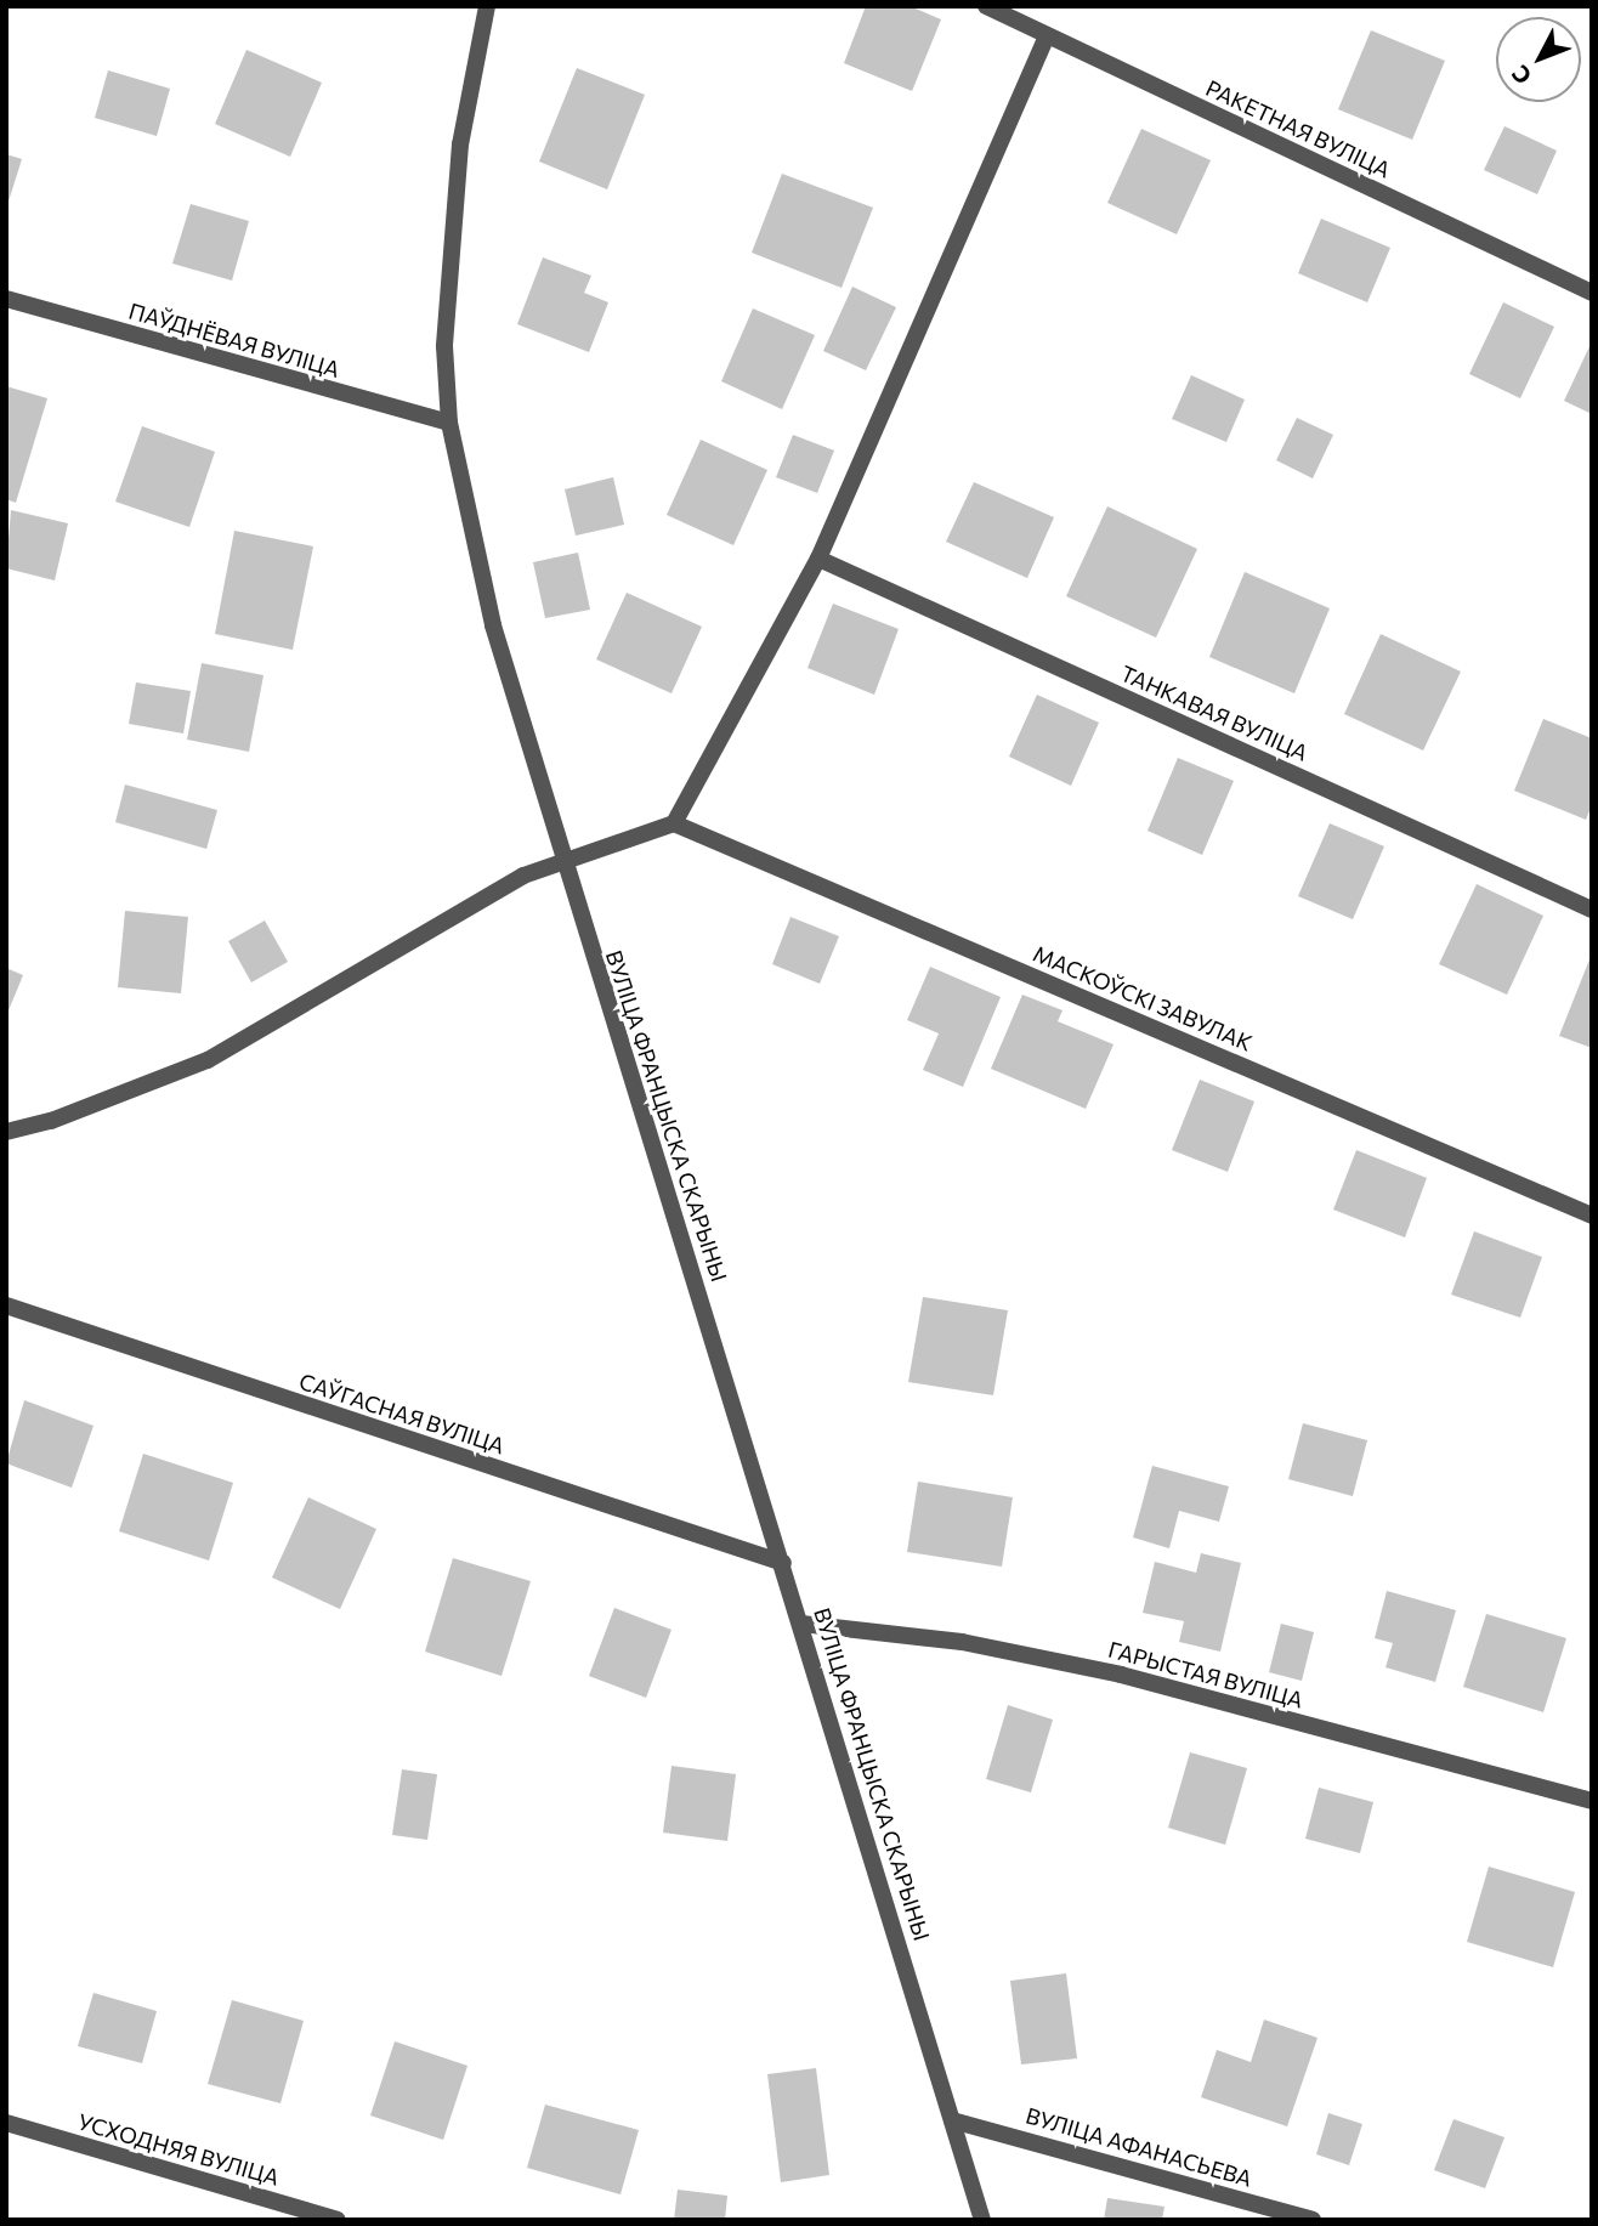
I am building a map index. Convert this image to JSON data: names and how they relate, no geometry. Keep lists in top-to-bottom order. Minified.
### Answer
{"streets":{"street":["РАКЕТНАЯ ВУЛІЦА","ПАЎДНЁВАЯ ВУЛІЦА","ТАНКАВАЯ ВУЛІЦА","МАСКОЎСКІ ЗАВУЛАК","ВУЛІЦА ФРАНЦЫСКА СКАРЫНЫ","САЎГАСНАЯ ВУЛІЦА","ГАРЫСТАЯ ВУЛІЦА","ВУЛІЦА АФАНАСЬЕВА","УСХОДНЯЯ ВУЛІЦА"]},"crossings":[["ПАЎДНЁВАЯ ВУЛІЦА","ВУЛІЦА ФРАНЦЫСКА СКАРЫНЫ"],["ВУЛІЦА ФРАНЦЫСКА СКАРЫНЫ","САЎГАСНАЯ ВУЛІЦА"],["ВУЛІЦА ФРАНЦЫСКА СКАРЫНЫ","ГАРЫСТАЯ ВУЛІЦА"],["ВУЛІЦА ФРАНЦЫСКА СКАРЫНЫ","ВУЛІЦА АФАНАСЬЕВА"]],"north":"bottom left"}
